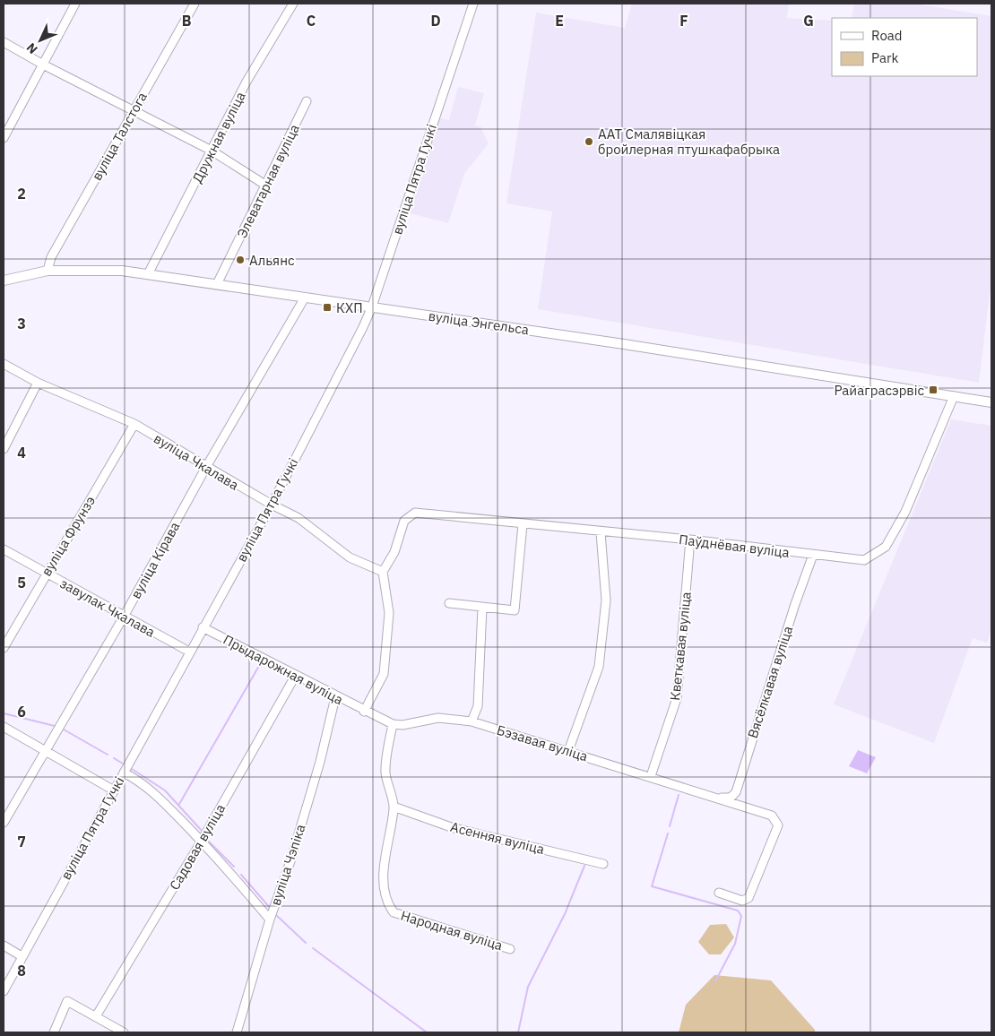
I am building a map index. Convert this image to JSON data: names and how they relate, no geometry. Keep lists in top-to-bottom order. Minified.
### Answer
{"streets":{"main road":["вуліца Энгельса"],"street":["вуліца Талстога","Дружная вуліца","вуліца Пятра Гучкі","Элеватарная вуліца","вуліца Чкалава","вуліца Фрунзэ","Паўднёвая вуліца","вуліца Кірава","завулак Чкалава","Кветкавая вуліца","Прыдарожная вуліца","Вясёлкавая вуліца","Бэзавая вуліца","Асенняя вуліца","Садовая вуліца","вуліца Чэпіка","Народная вуліца"]},"crossings":[["вуліца Талстога","вуліца Энгельса"],["Дружная вуліца","вуліца Энгельса"],["вуліца Пятра Гучкі","вуліца Энгельса"],["вуліца Пятра Гучкі","вуліца Чкалава"],["вуліца Пятра Гучкі","завулак Чкалава"],["вуліца Пятра Гучкі","Прыдарожная вуліца"],["Элеватарная вуліца","вуліца Энгельса"],["вуліца Энгельса","Паўднёвая вуліца"],["вуліца Энгельса","вуліца Кірава"],["вуліца Чкалава","вуліца Фрунзэ"],["вуліца Чкалава","Паўднёвая вуліца"],["вуліца Чкалава","вуліца Кірава"],["вуліца Фрунзэ","завулак Чкалава"],["Паўднёвая вуліца","Кветкавая вуліца"],["Паўднёвая вуліца","Вясёлкавая вуліца"],["вуліца Кірава","завулак Чкалава"],["Кветкавая вуліца","Бэзавая вуліца"],["Прыдарожная вуліца","Бэзавая вуліца"],["Прыдарожная вуліца","Садовая вуліца"],["Прыдарожная вуліца","вуліца Чэпіка"],["Вясёлкавая вуліца","Бэзавая вуліца"],["Асенняя вуліца","Народная вуліца"]],"places":{"other":["ААТ Смалявіцкая бройлерная птушкафабрыка","Альянс"],"transit":["КХП","Райаграсэрвіс"]},"legend":["Road","Park"],"north":"bottom left","grid":{"columns":["B","C","D","E","F","G"],"rows":["2","3","4","5","6","7","8"]}}
